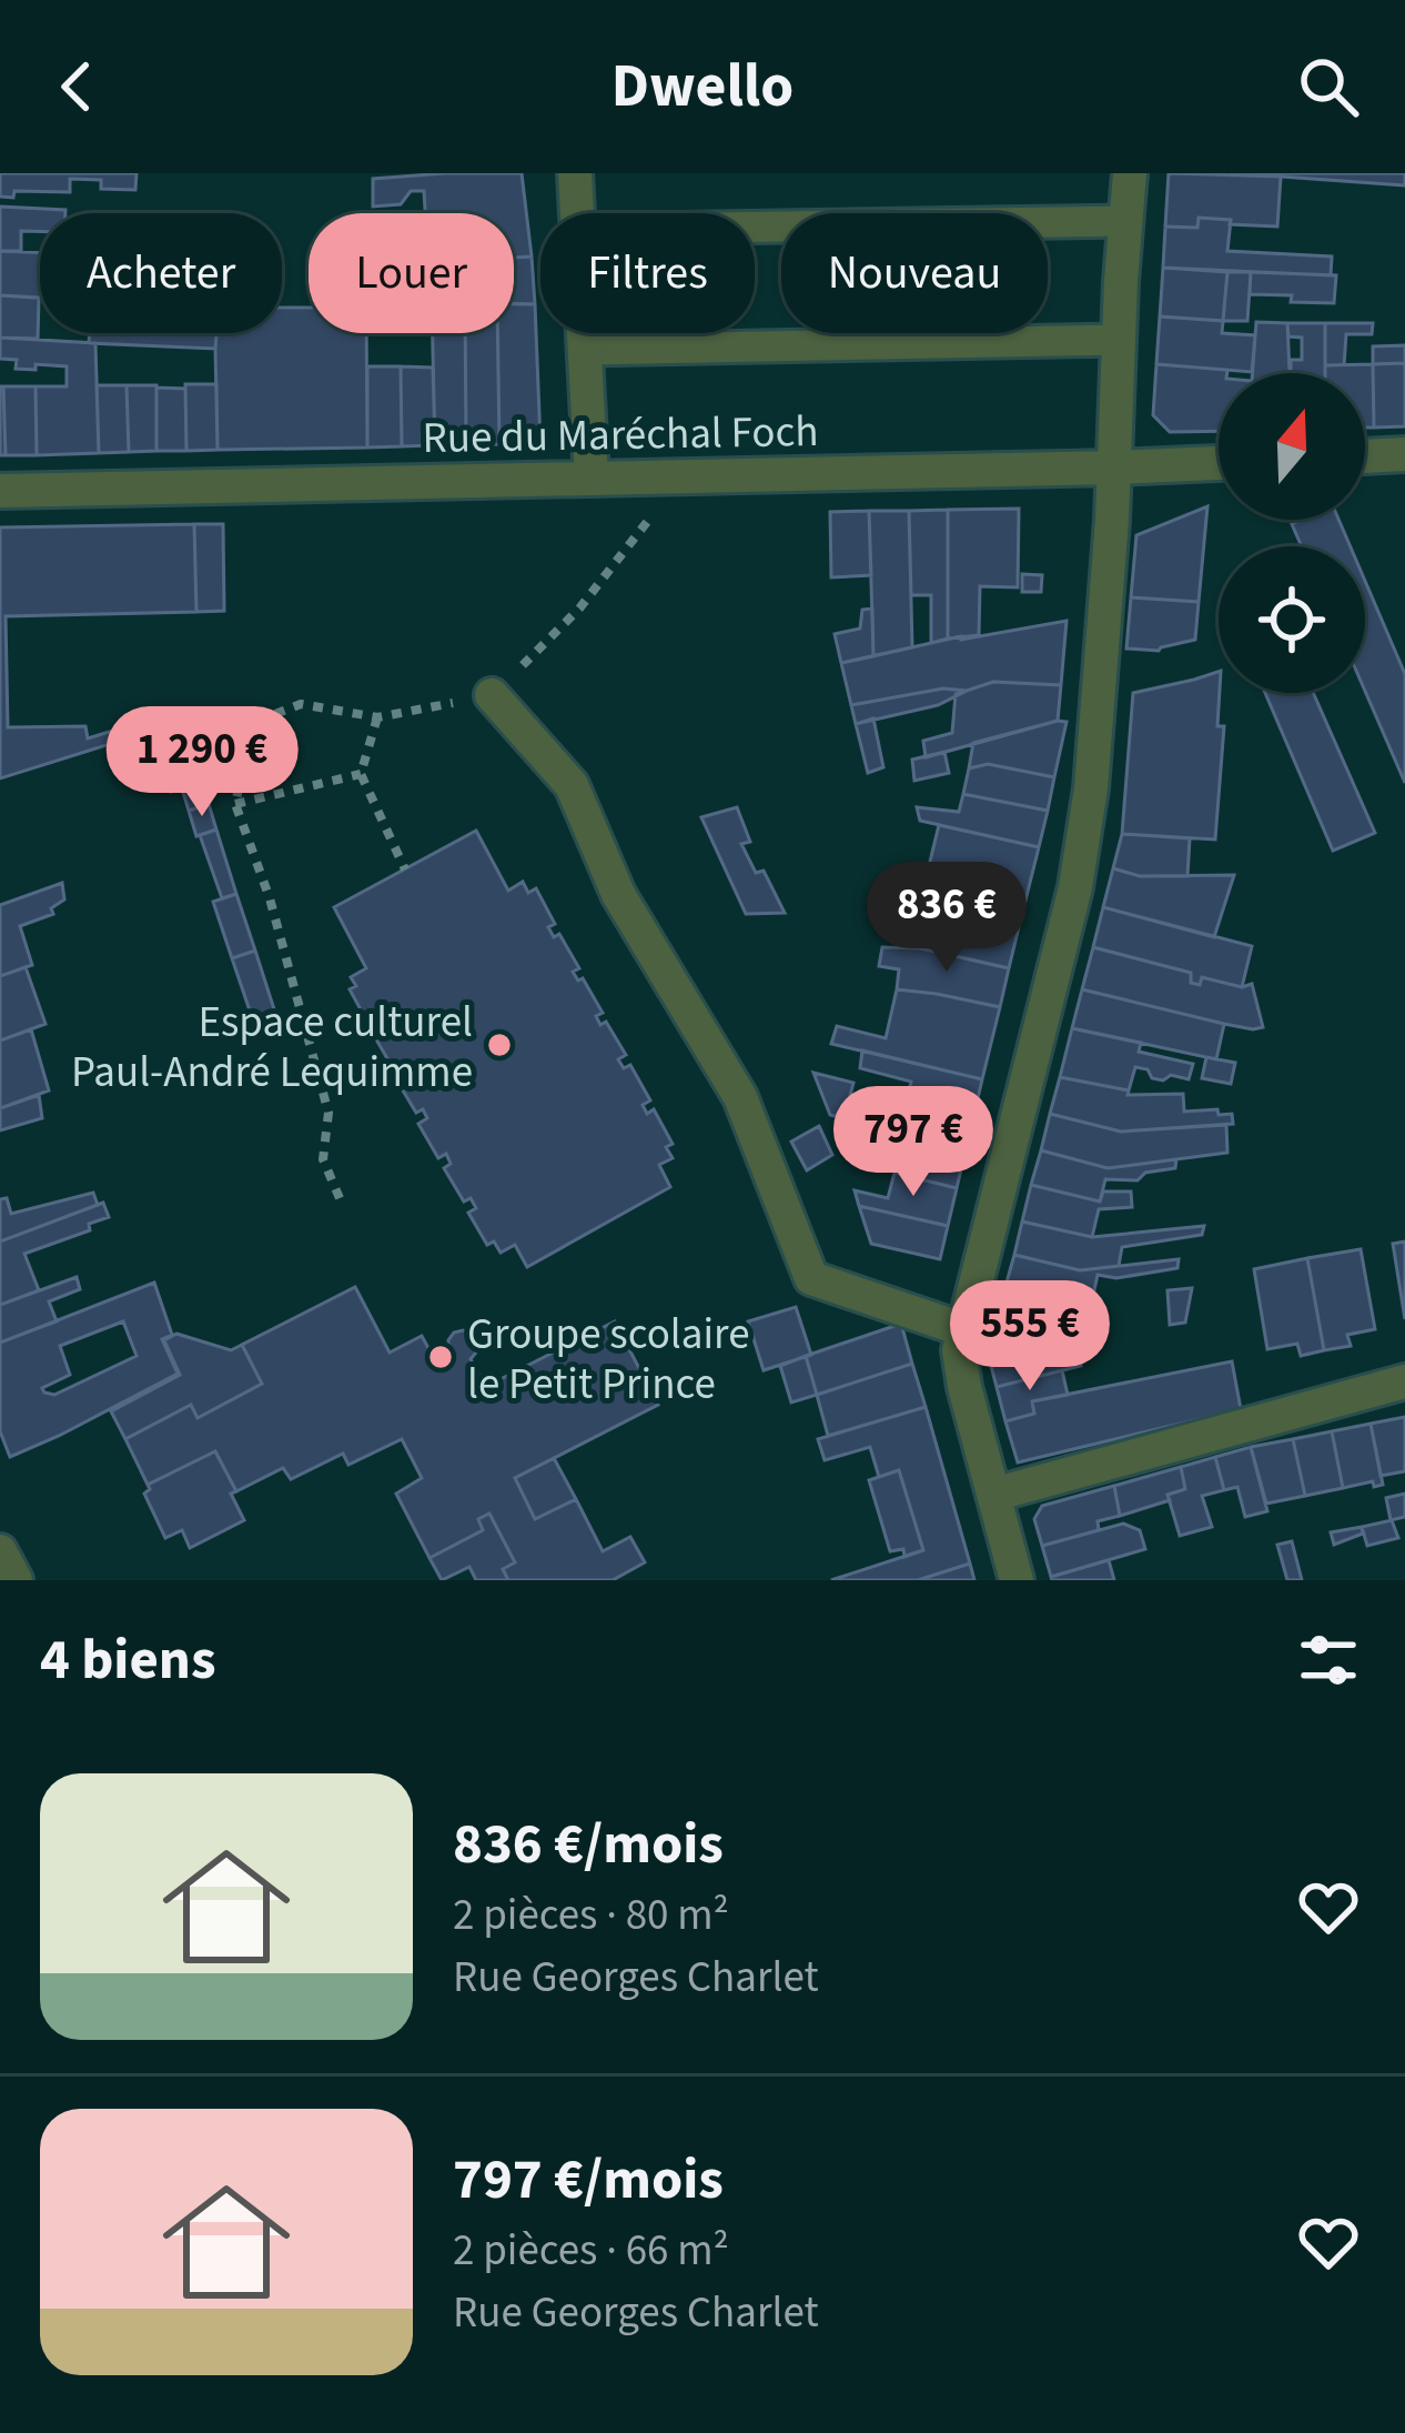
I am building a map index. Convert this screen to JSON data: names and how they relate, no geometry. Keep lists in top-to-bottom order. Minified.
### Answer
{"streets":{"street":["Rue du Maréchal Foch"]},"places":["Espace culturel Paul-André Lequimme","Groupe scolaire le Petit Prince"],"north":"top","page":{"header":"Dwello","chip":["Acheter","Louer","Filtres","Nouveau"],"price":["1 290 €","836 €","797 €","555 €"],"heading":"4 biens","list":[{"name":"836 €/mois","note":"2 pièces · 80 m² · Rue Georges Charlet"},{"name":"797 €/mois","note":"2 pièces · 66 m² · Rue Georges Charlet"}]}}
